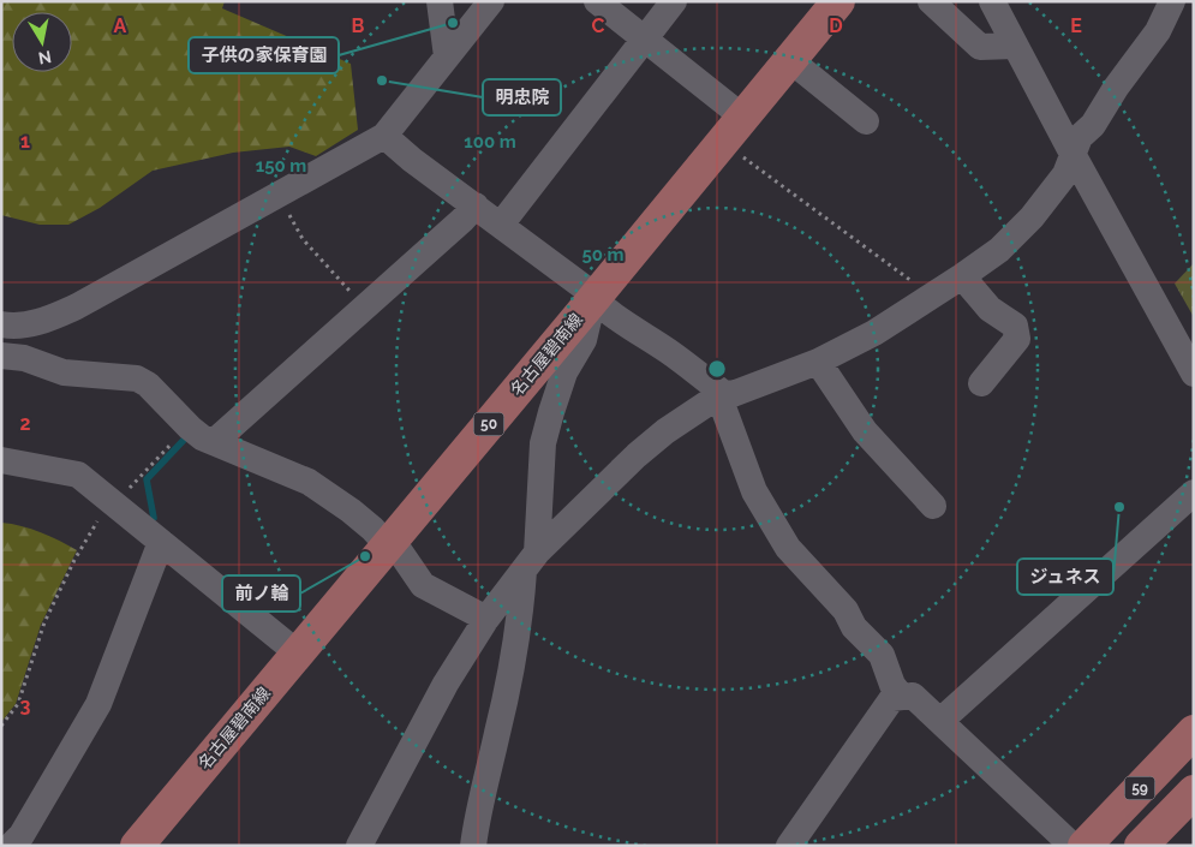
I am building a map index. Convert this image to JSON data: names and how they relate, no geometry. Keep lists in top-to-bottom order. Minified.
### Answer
{"streets":{"main road":["名古屋碧南線","50","59"]},"places":["子供の家保育園","明忠院","ジュネス","前ノ輪"],"north":"bottom","grid":{"columns":["A","B","C","D","E"],"rows":["1","2","3"]},"rings":["100 m","150 m","50 m"]}
